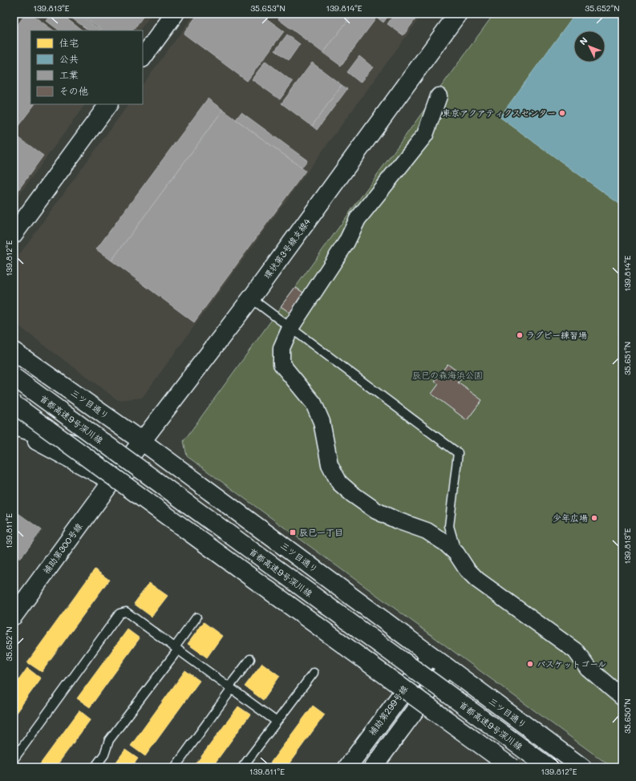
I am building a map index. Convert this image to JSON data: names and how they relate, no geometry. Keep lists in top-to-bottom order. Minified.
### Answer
{"streets":{"main road":["環状第3号線支線4","三ツ目通り","首都高速9号深川線","補助第300号線","補助第299号線"]},"crossings":[["環状第3号線支線4","三ツ目通り"],["環状第3号線支線4","補助第300号線"],["三ツ目通り","補助第299号線"]],"parks":["辰巳の森海浜公園"],"places":{"other":["東京アクアティクスセンター","ラグビー練習場","少年広場","バスケットゴール"],"transit":["辰巳一丁目"]},"legend":["住宅","公共","工業","その他"],"north":"top left","coordinates":["139.813°E","35.653°N","139.814°E","35.652°N","139.812°E","35.651°N","139.811°E","35.650°N"]}
